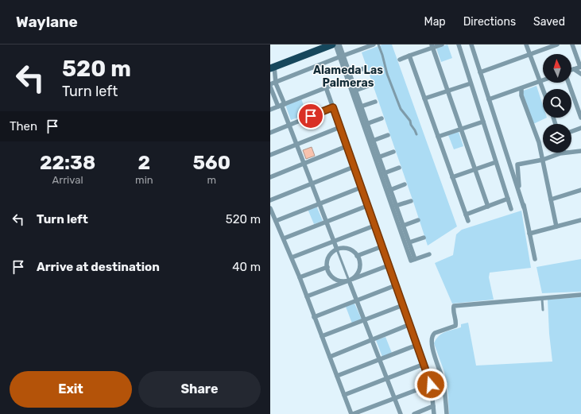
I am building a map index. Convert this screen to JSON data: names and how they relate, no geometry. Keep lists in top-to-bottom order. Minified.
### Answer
{"districts":["Alameda Las Palmeras"],"north":"top","page":{"header":"Waylane","nav":["Map","Directions","Saved"],"turn":["520 m","Turn left"],"then":"Then","eta":["22:38","Arrival","2","min","560","m"],"list":[{"name":"Turn left","value":"520 m"},{"name":"Arrive at destination","value":"40 m"}],"buttons":["Exit","Share"]}}
